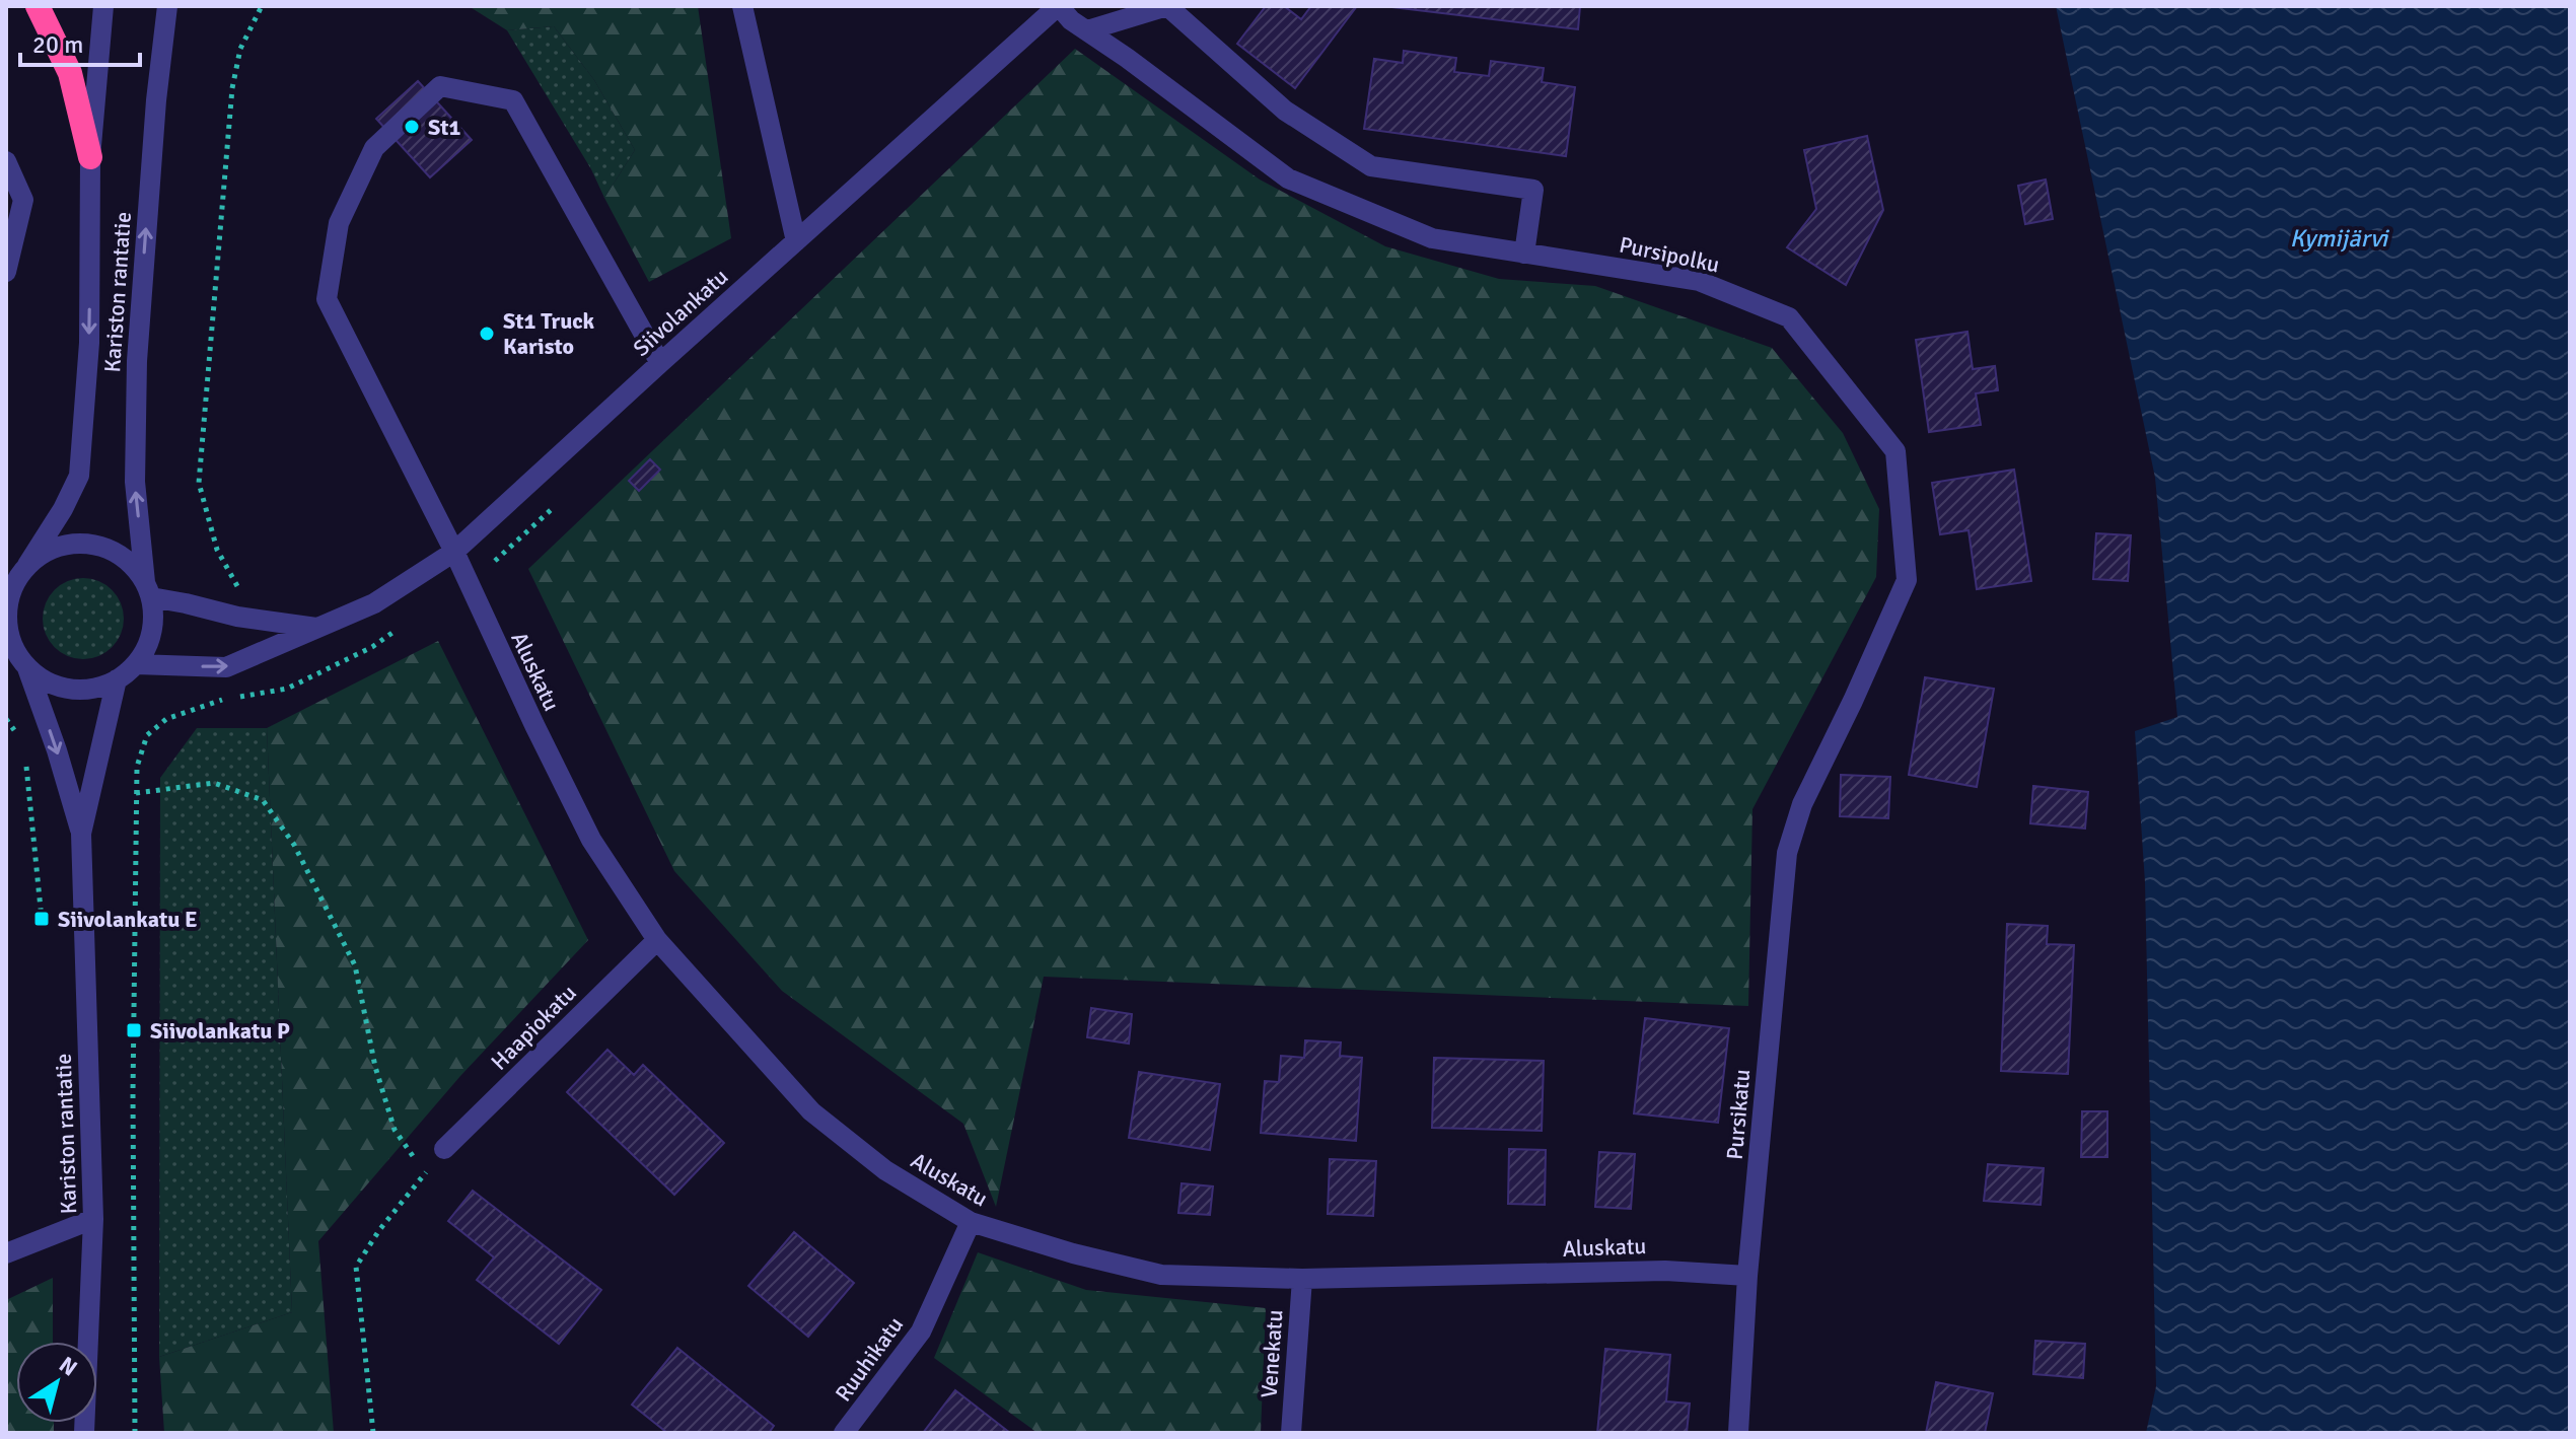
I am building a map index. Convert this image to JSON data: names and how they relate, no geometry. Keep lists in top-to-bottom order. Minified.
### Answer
{"streets":{"street":["Pursipolku","Kariston rantatie","Siivolankatu","Aluskatu","Haapiokatu","Pursikatu","Venekatu","Ruuhikatu"]},"crossings":[["Pursipolku","Siivolankatu"],["Pursipolku","Pursikatu"],["Kariston rantatie","Siivolankatu"],["Siivolankatu","Aluskatu"],["Aluskatu","Haapiokatu"],["Aluskatu","Pursikatu"],["Aluskatu","Venekatu"],["Aluskatu","Ruuhikatu"]],"water":["Kymijärvi"],"places":{"other":["St1","St1 Truck Karisto"],"transit":["Siivolankatu E","Siivolankatu P"]},"scale_bar":"20 m","north":"top right"}
